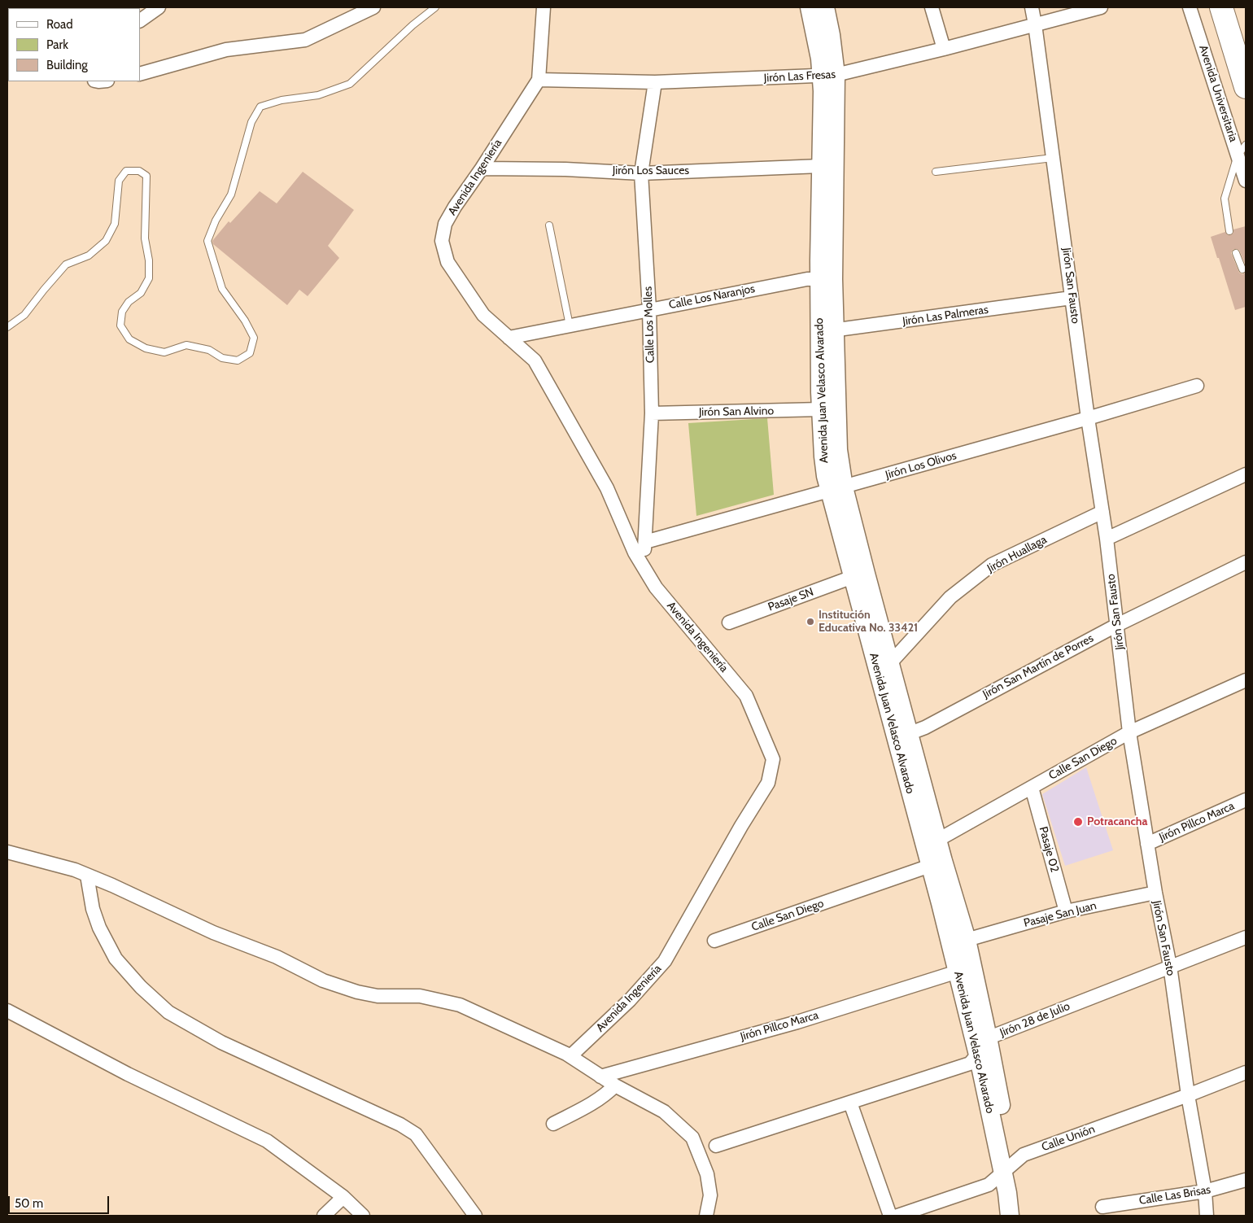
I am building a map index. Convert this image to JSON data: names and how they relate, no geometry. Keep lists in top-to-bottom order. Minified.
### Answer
{"streets":{"street":["Jirón Las Fresas","Avenida Universitaria","Jirón Los Sauces","Avenida Ingeniería","Jirón San Fausto","Calle Los Naranjos","Jirón Las Palmeras","Calle Los Molles","Avenida Juan Velasco Alvarado","Jirón San Alvino","Jirón Los Olivos","Jirón Huallaga","Pasaje SN","Jirón San Martín de Porres","Calle San Diego","Jirón Pillco Marca","Pasaje 02","Pasaje San Juan","Jirón 28 de Julio","Calle Unión","Calle Las Brisas"]},"crossings":[["Jirón Las Fresas","Avenida Ingeniería"],["Jirón Las Fresas","Jirón San Fausto"],["Jirón Las Fresas","Calle Los Molles"],["Jirón Las Fresas","Avenida Juan Velasco Alvarado"],["Jirón Los Sauces","Avenida Ingeniería"],["Jirón Los Sauces","Calle Los Molles"],["Jirón Los Sauces","Avenida Juan Velasco Alvarado"],["Avenida Ingeniería","Calle Los Naranjos"],["Avenida Ingeniería","Calle Los Molles"],["Jirón San Fausto","Jirón Las Palmeras"],["Jirón San Fausto","Jirón Los Olivos"],["Jirón San Fausto","Jirón Huallaga"],["Jirón San Fausto","Jirón San Martín de Porres"],["Jirón San Fausto","Calle San Diego"],["Jirón San Fausto","Jirón Pillco Marca"],["Jirón San Fausto","Pasaje San Juan"],["Jirón San Fausto","Jirón 28 de Julio"],["Jirón San Fausto","Calle Unión"],["Jirón San Fausto","Calle Las Brisas"],["Calle Los Naranjos","Calle Los Molles"],["Calle Los Naranjos","Avenida Juan Velasco Alvarado"],["Jirón Las Palmeras","Avenida Juan Velasco Alvarado"],["Calle Los Molles","Jirón San Alvino"],["Calle Los Molles","Jirón Los Olivos"],["Avenida Juan Velasco Alvarado","Jirón San Alvino"],["Avenida Juan Velasco Alvarado","Jirón Los Olivos"],["Avenida Juan Velasco Alvarado","Jirón Huallaga"],["Avenida Juan Velasco Alvarado","Pasaje SN"],["Avenida Juan Velasco Alvarado","Jirón San Martín de Porres"],["Avenida Juan Velasco Alvarado","Calle San Diego"],["Avenida Juan Velasco Alvarado","Jirón Pillco Marca"],["Avenida Juan Velasco Alvarado","Pasaje San Juan"],["Avenida Juan Velasco Alvarado","Jirón 28 de Julio"],["Avenida Juan Velasco Alvarado","Calle Unión"],["Calle San Diego","Pasaje 02"],["Pasaje 02","Pasaje San Juan"]],"places":["Institución Educativa No. 33421","Potracancha"],"legend":["Road","Park","Building"],"scale_bar":"50 m"}
